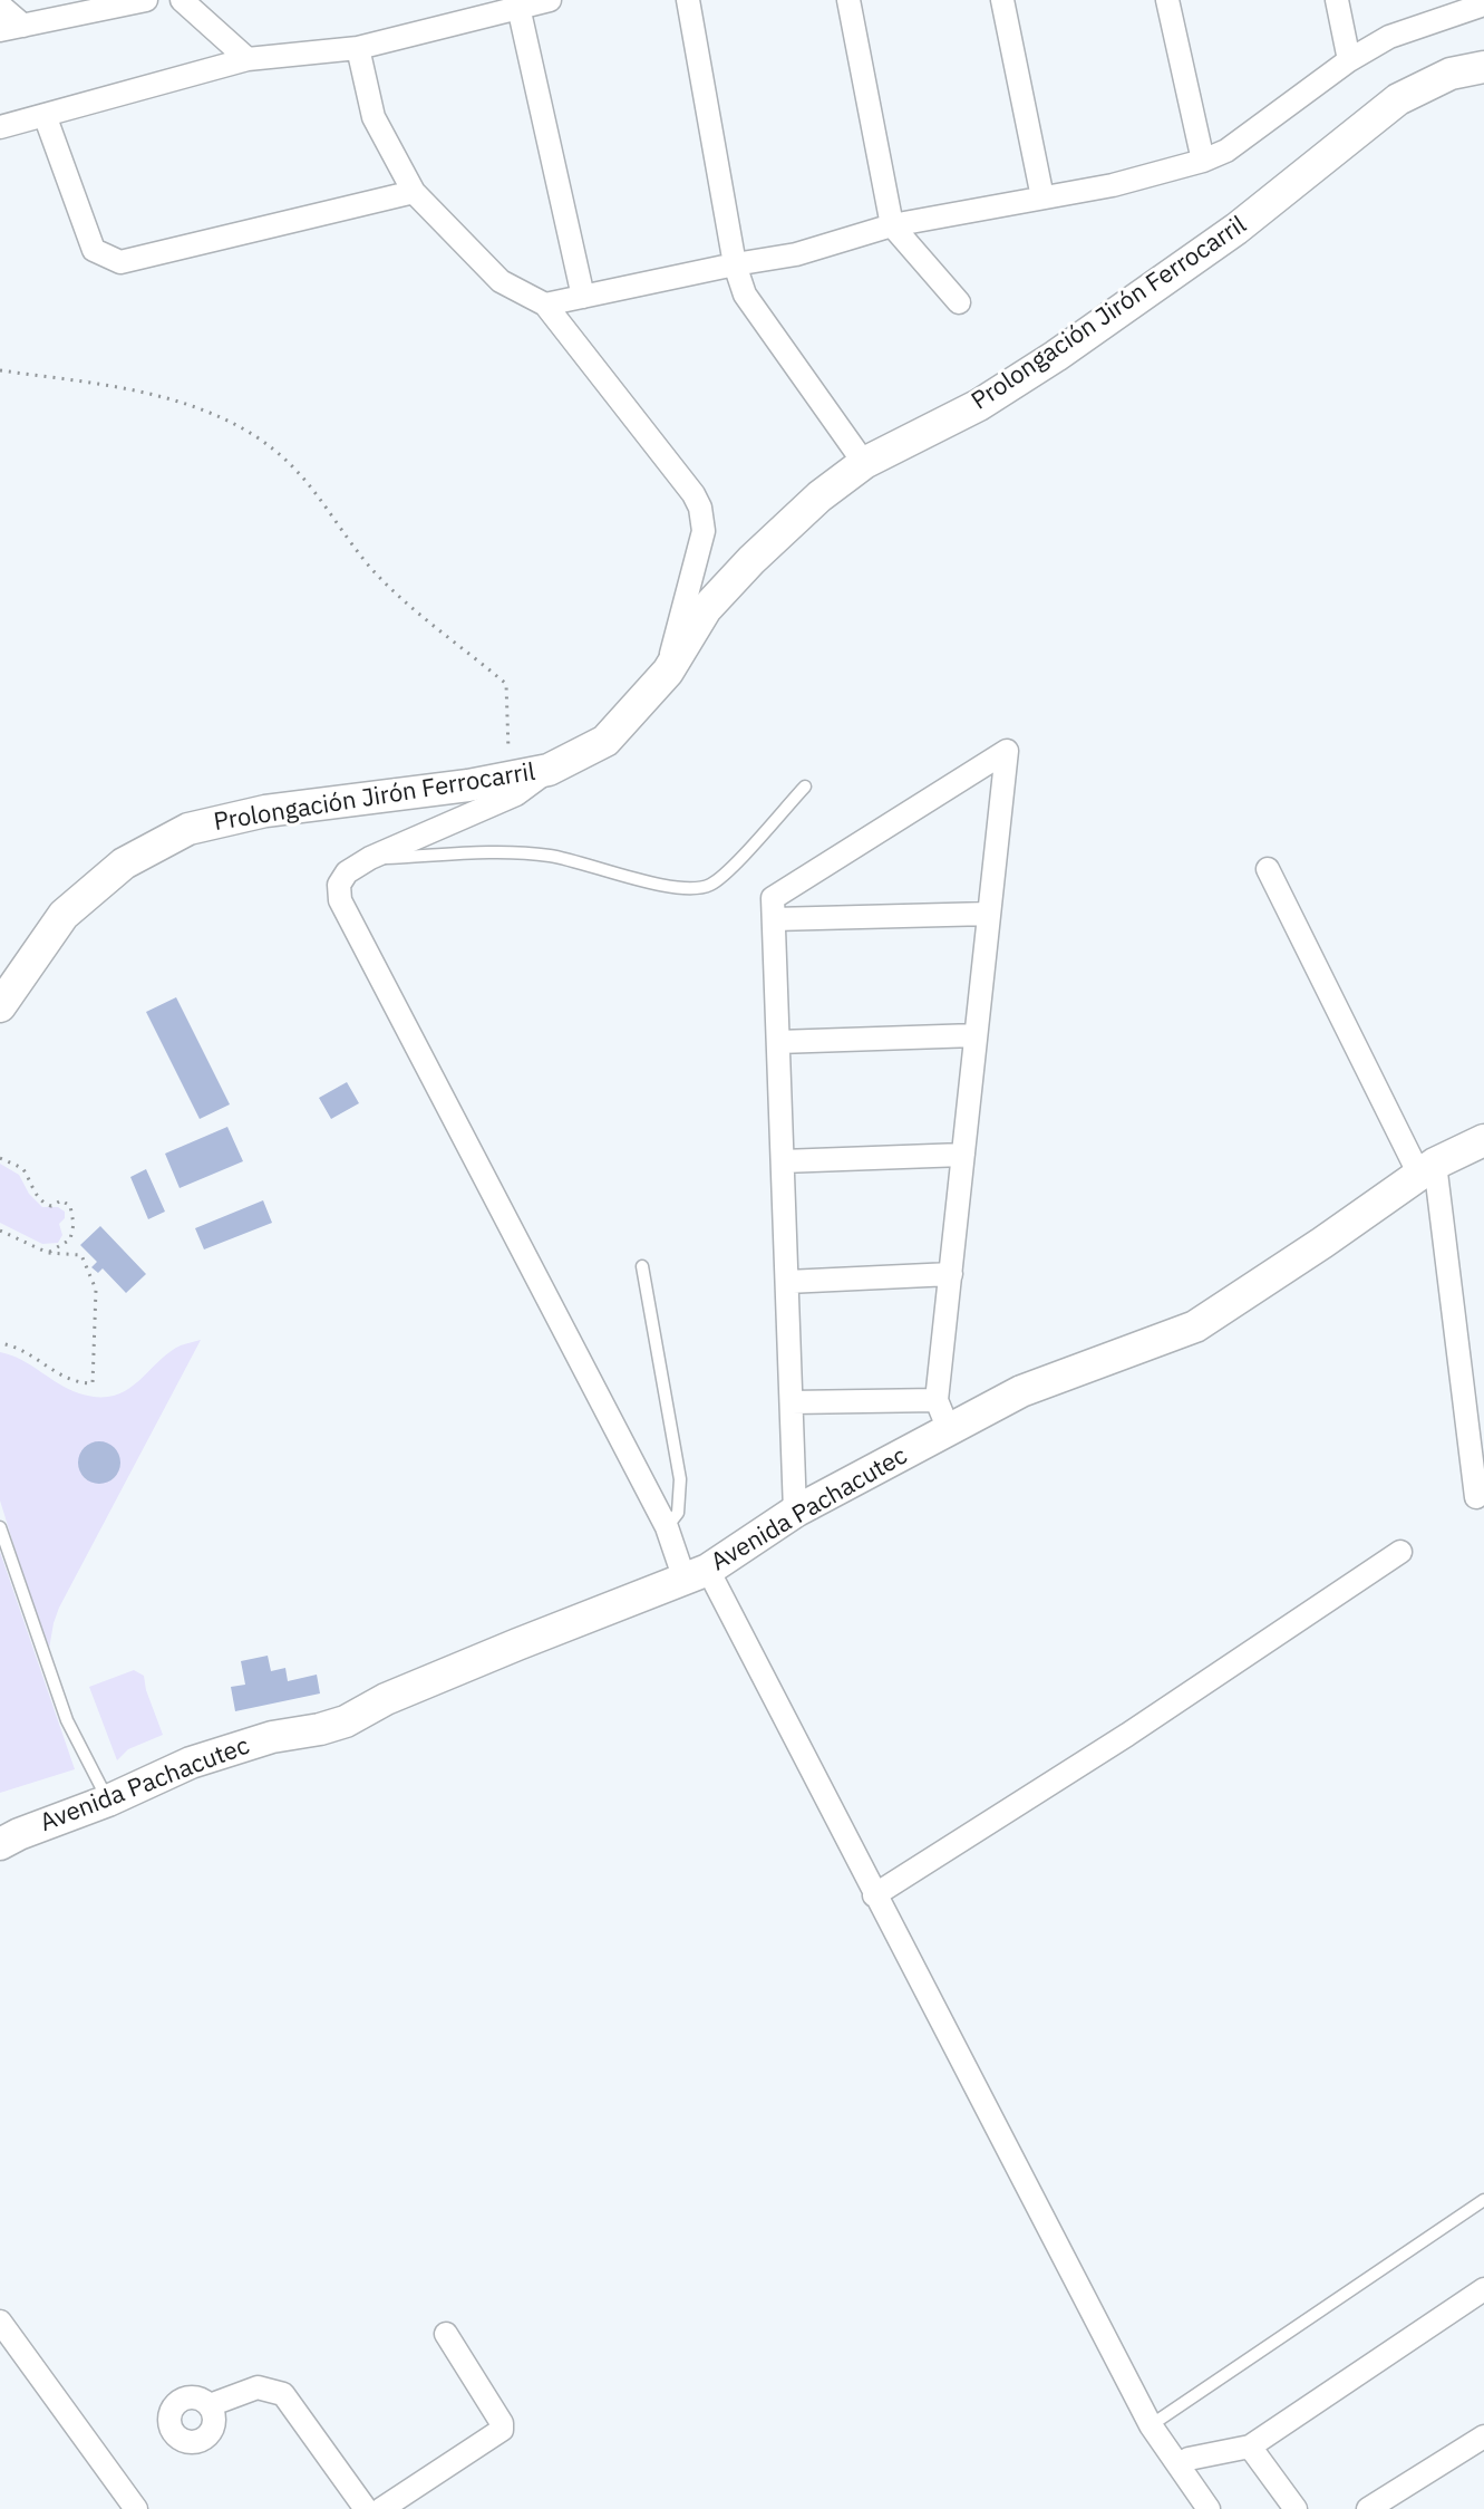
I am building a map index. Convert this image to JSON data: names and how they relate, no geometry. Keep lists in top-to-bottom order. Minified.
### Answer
{"streets":{"street":["Prolongación Jirón Ferrocarril","Avenida Pachacutec"]}}
